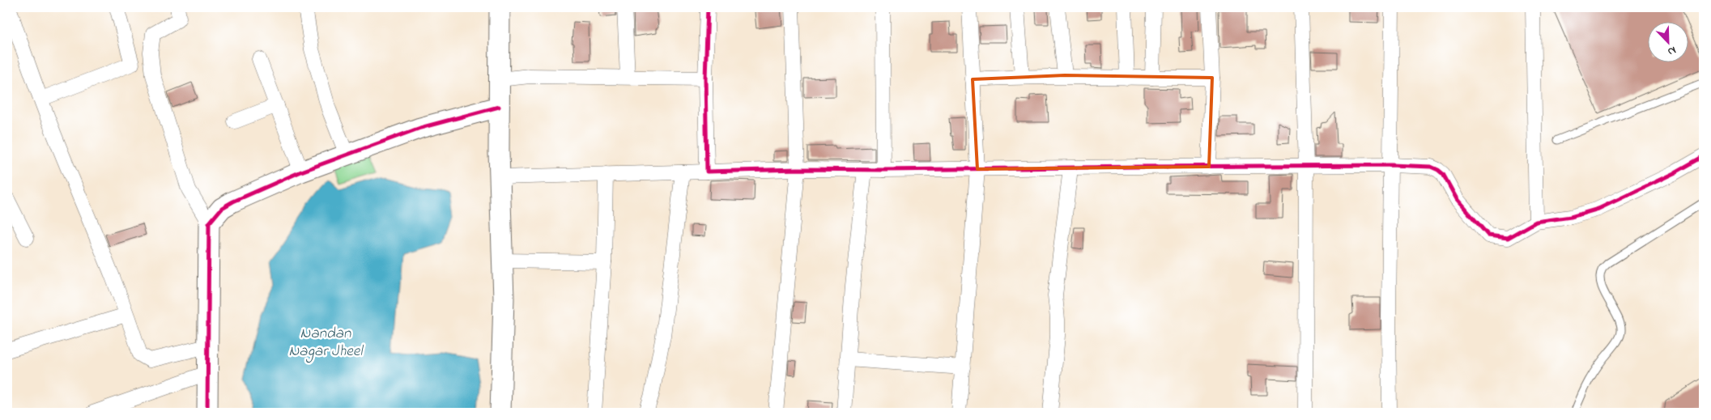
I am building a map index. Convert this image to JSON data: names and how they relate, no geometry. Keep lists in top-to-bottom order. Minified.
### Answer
{"water":["Nandan Nagar Jheel"],"north":"bottom right"}
